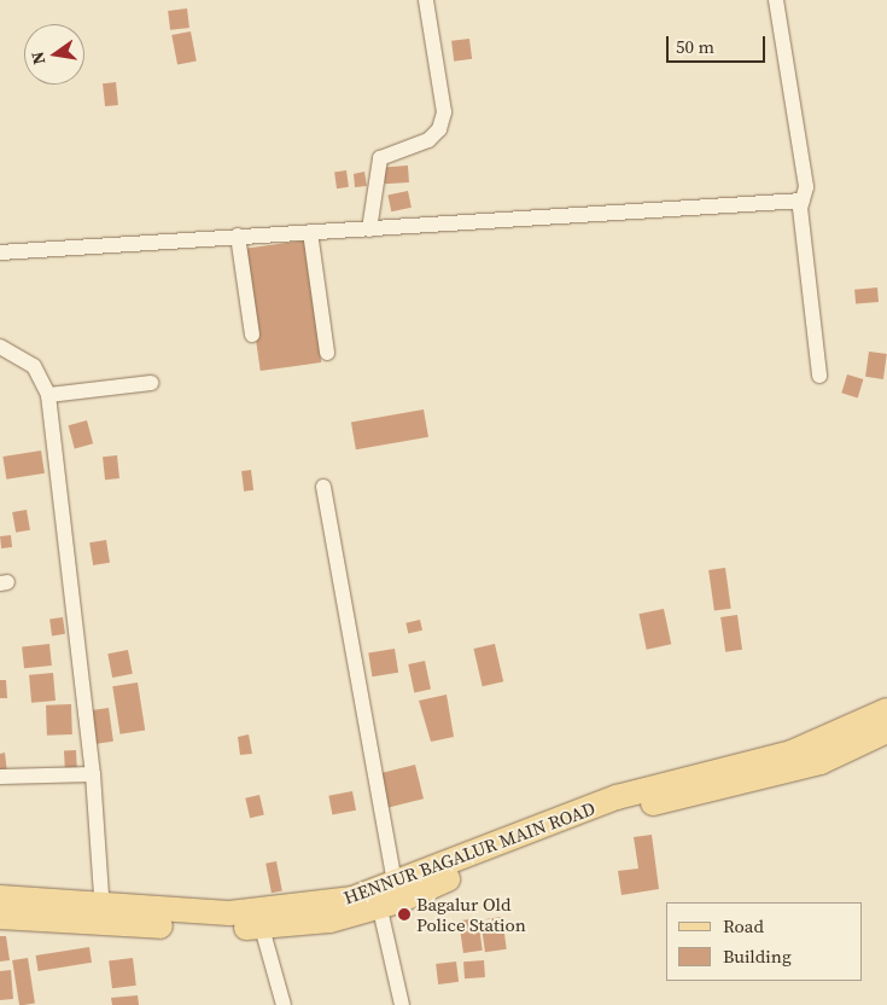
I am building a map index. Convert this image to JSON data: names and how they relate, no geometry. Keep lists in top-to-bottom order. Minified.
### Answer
{"streets":{"main road":["HENNUR BAGALUR MAIN ROAD"]},"places":["Bagalur Old Police Station"],"legend":["Road","Building"],"scale_bar":"50 m","north":"left"}
